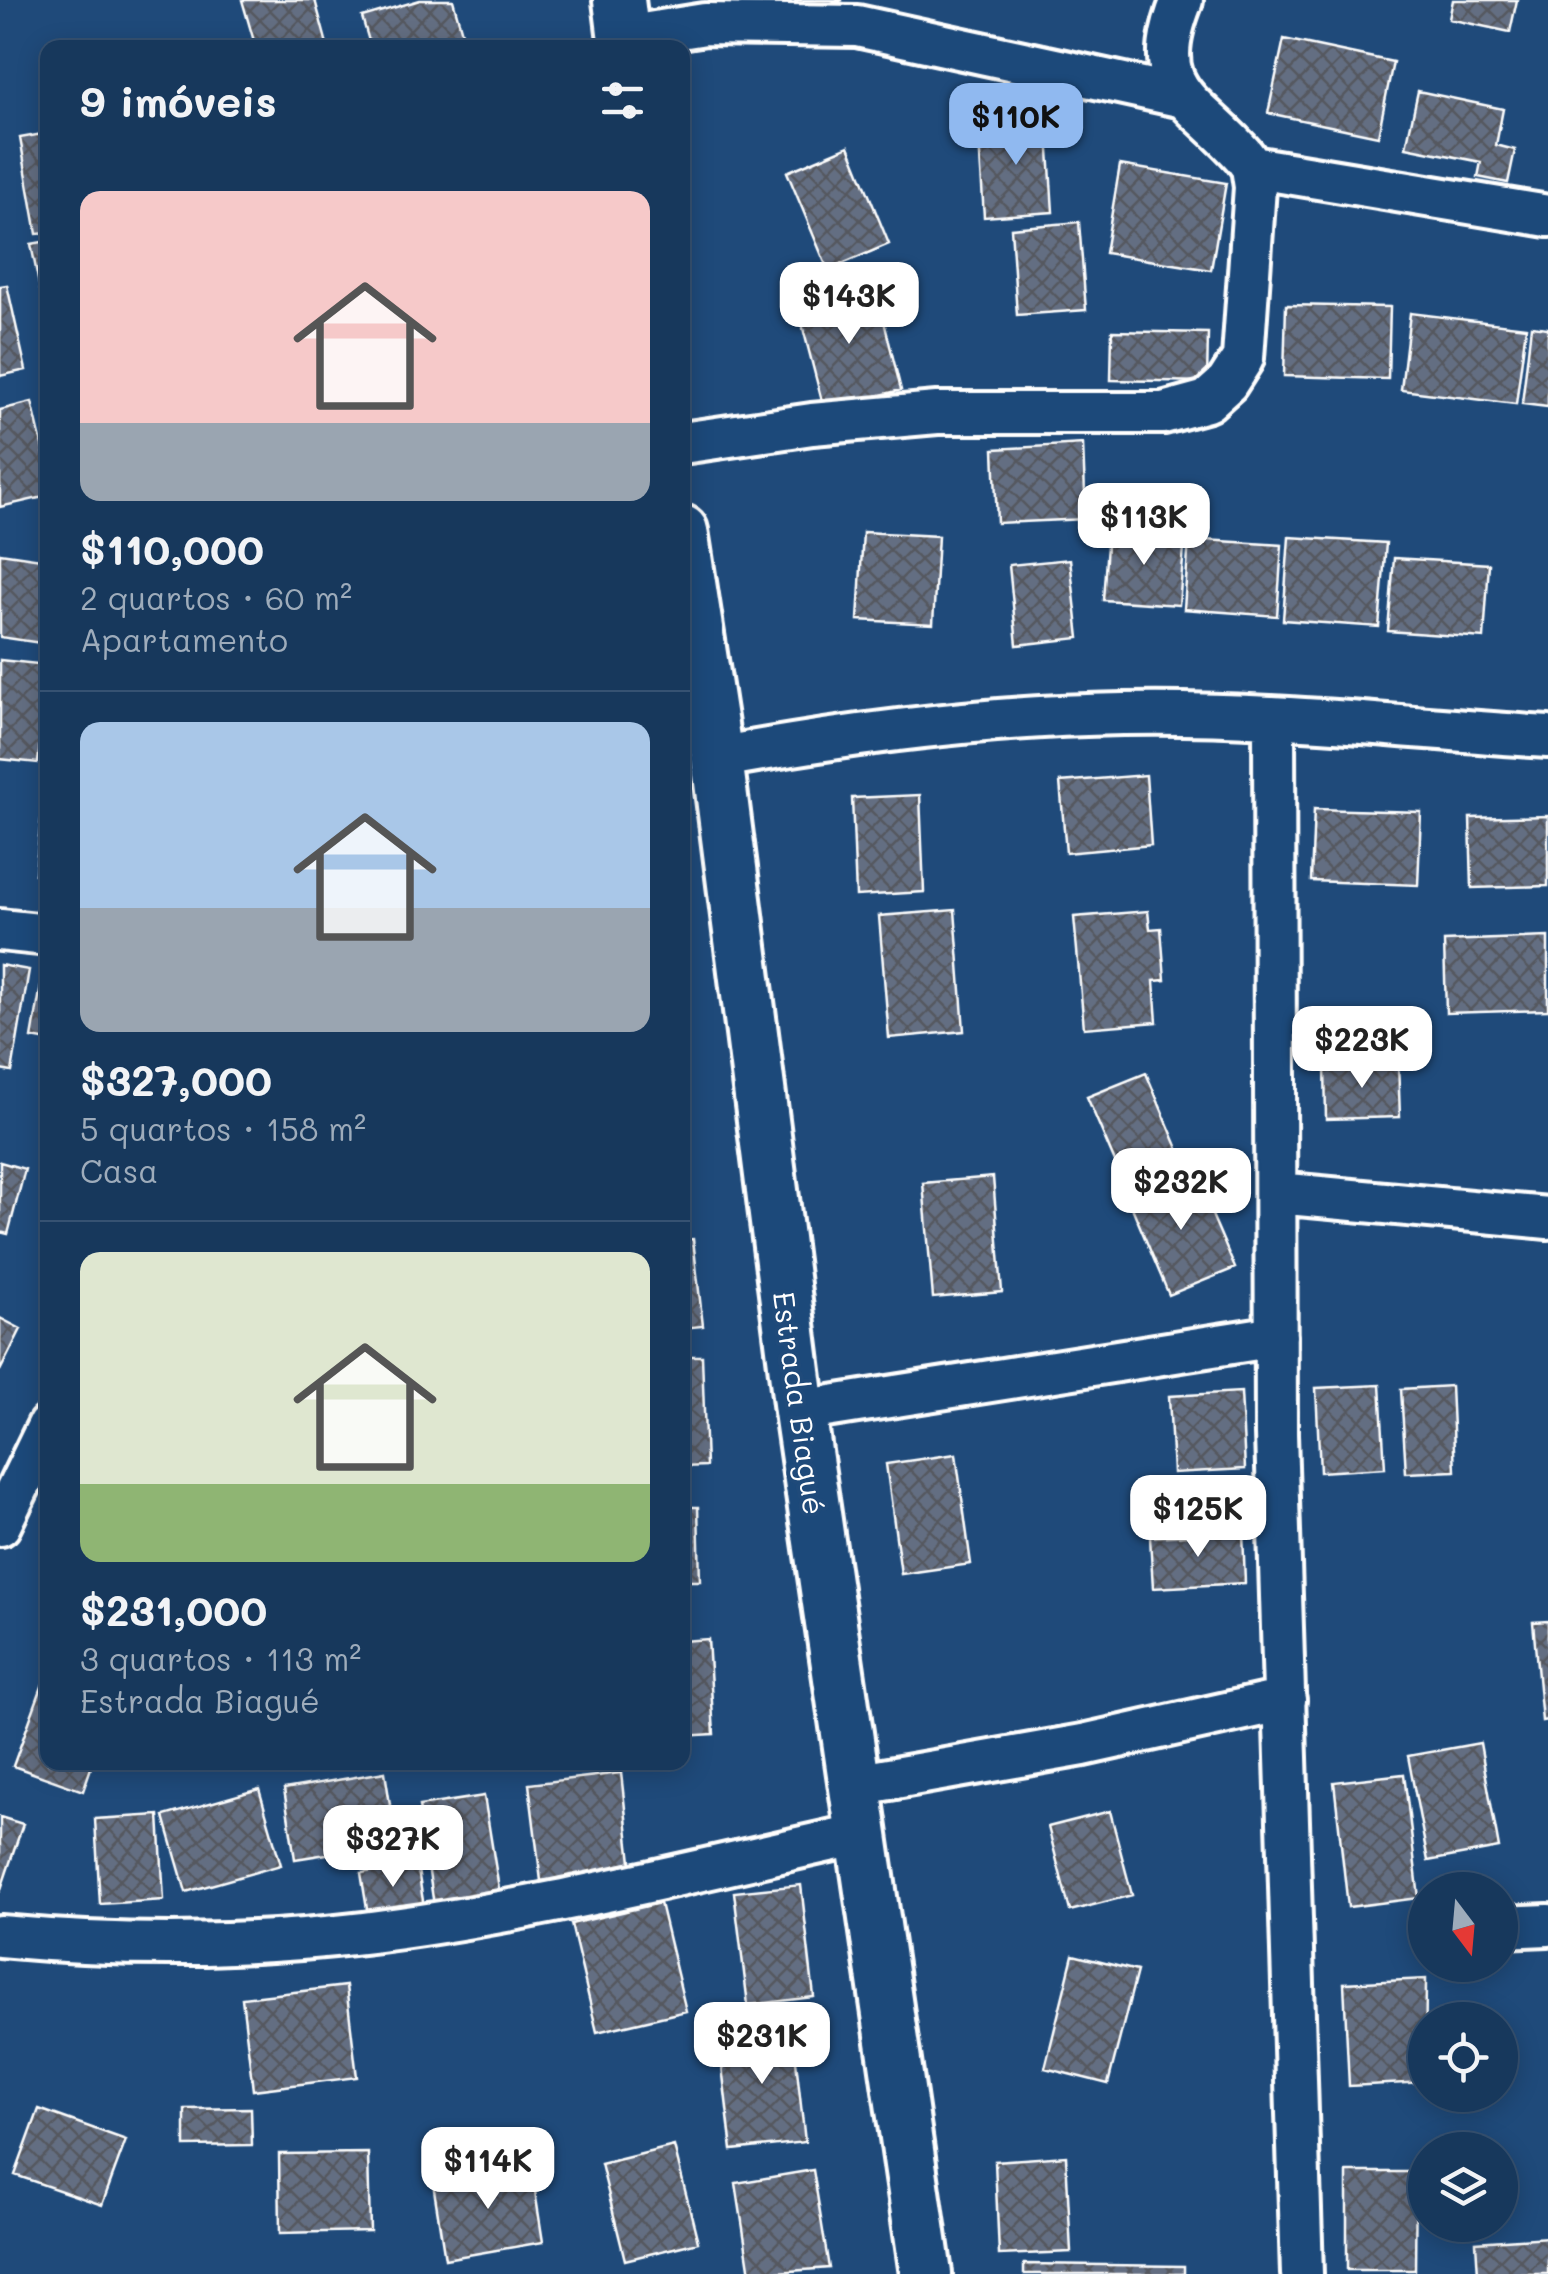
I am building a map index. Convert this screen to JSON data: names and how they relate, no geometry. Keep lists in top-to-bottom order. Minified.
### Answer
{"streets":{"main road":["Estrada Biagué"]},"north":"bottom","page":{"heading":"9 imóveis","price":["$110K","$143K","$113K","$223K","$232K","$125K","$327K","$231K","$114K"],"list":[{"name":"$110,000","note":"2 quartos · 60 m² · Apartamento"},{"name":"$327,000","note":"5 quartos · 158 m² · Casa"},{"name":"$231,000","note":"3 quartos · 113 m² · Estrada Biagué"}]}}
